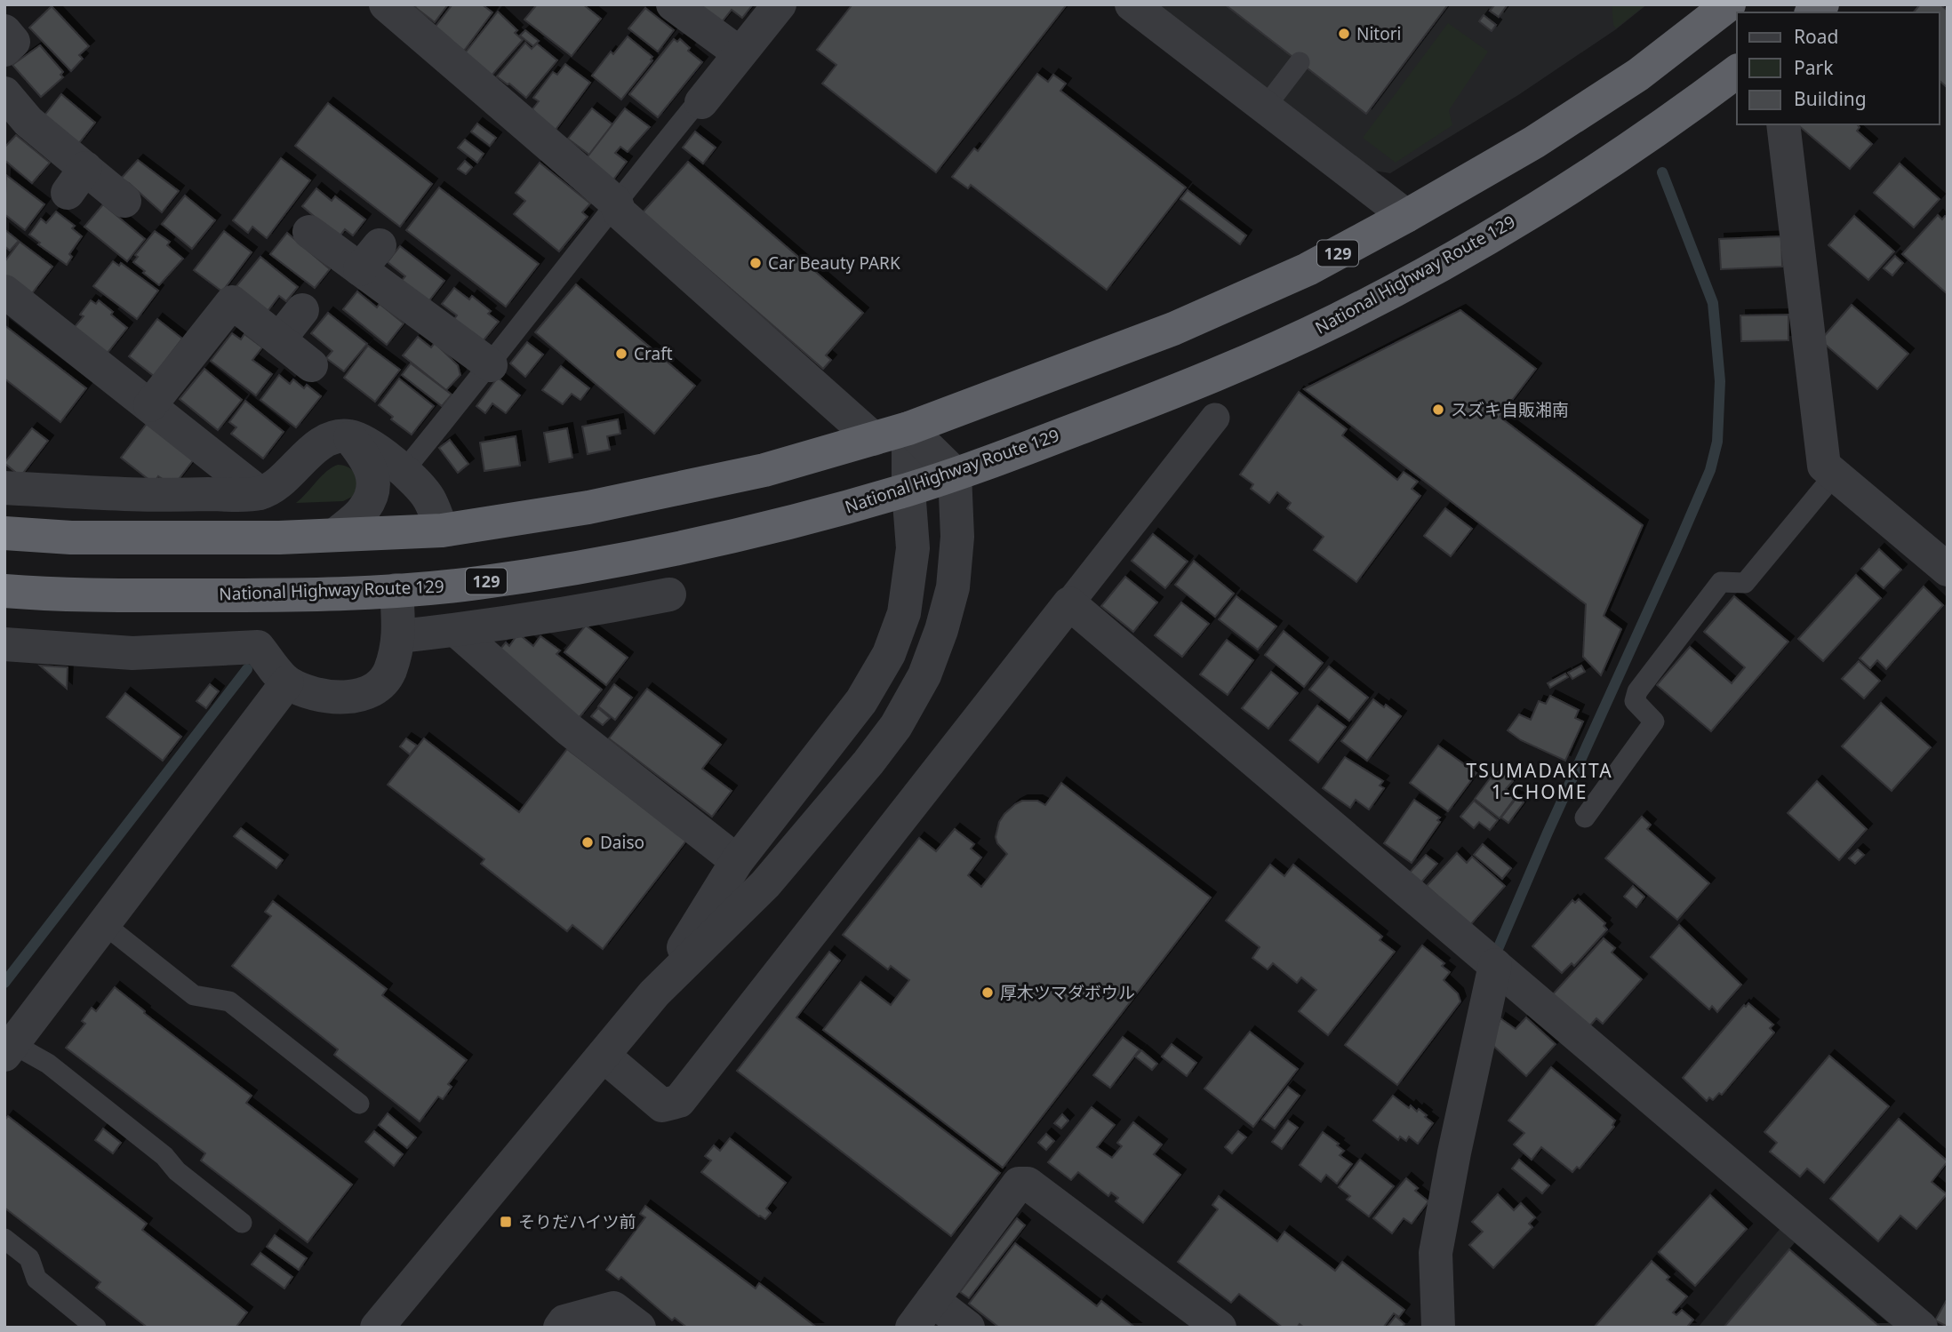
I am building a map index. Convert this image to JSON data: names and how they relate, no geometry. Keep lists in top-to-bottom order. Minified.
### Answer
{"streets":{"highway":["129","National Highway Route 129"]},"districts":["TSUMADAKITA 1-CHOME"],"places":{"other":["Nitori","Car Beauty PARK","Craft","スズキ自販湘南","Daiso","厚木ツマダボウル"],"transit":["そりだハイツ前"]},"legend":["Road","Park","Building"]}
